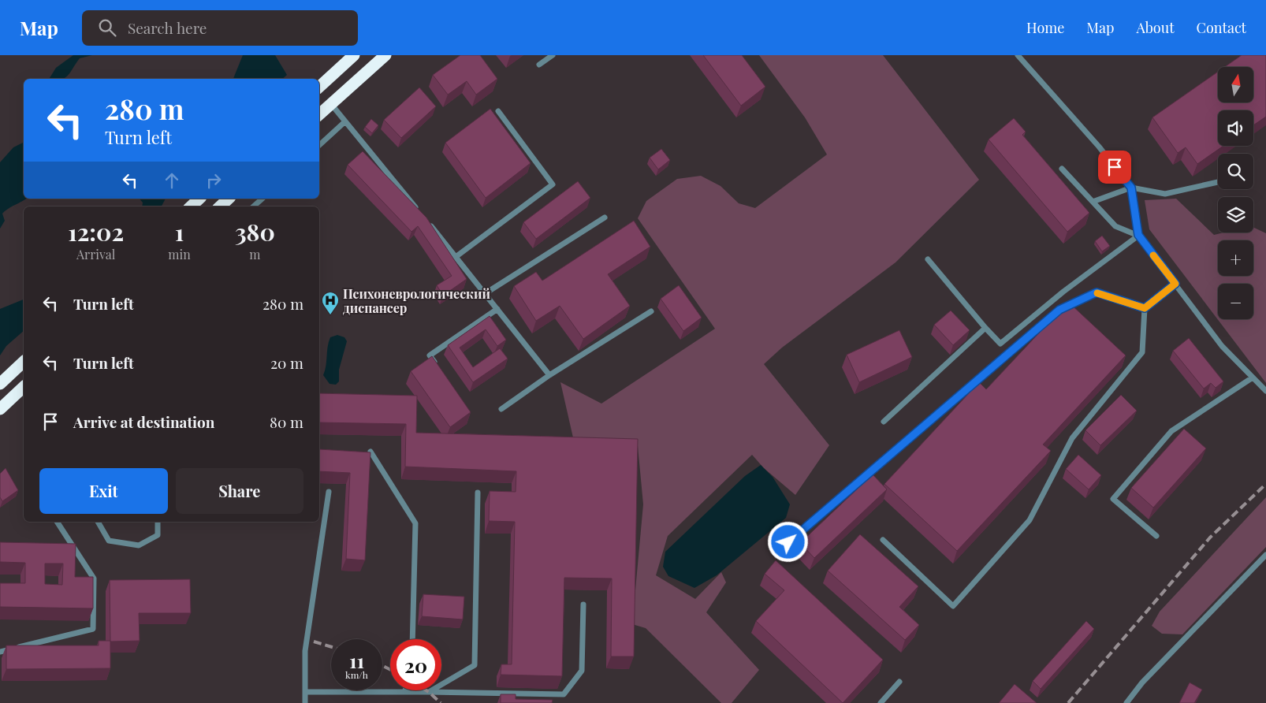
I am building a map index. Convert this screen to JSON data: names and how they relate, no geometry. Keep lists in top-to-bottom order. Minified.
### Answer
{"places":{"hospital":["Психоневрологический диспансер"]},"north":"top","page":{"header":"Map","search":"Search here","nav":["Home","Map","About","Contact"],"map_buttons":["+","−"],"turn":["280 m","Turn left"],"eta":["12:02","Arrival","1","min","380","m"],"list":[{"name":"Turn left","value":"280 m"},{"name":"Turn left","value":"20 m"},{"name":"Arrive at destination","value":"80 m"}],"buttons":["Exit","Share"],"speed":"11 km/h","limit":"20"}}
